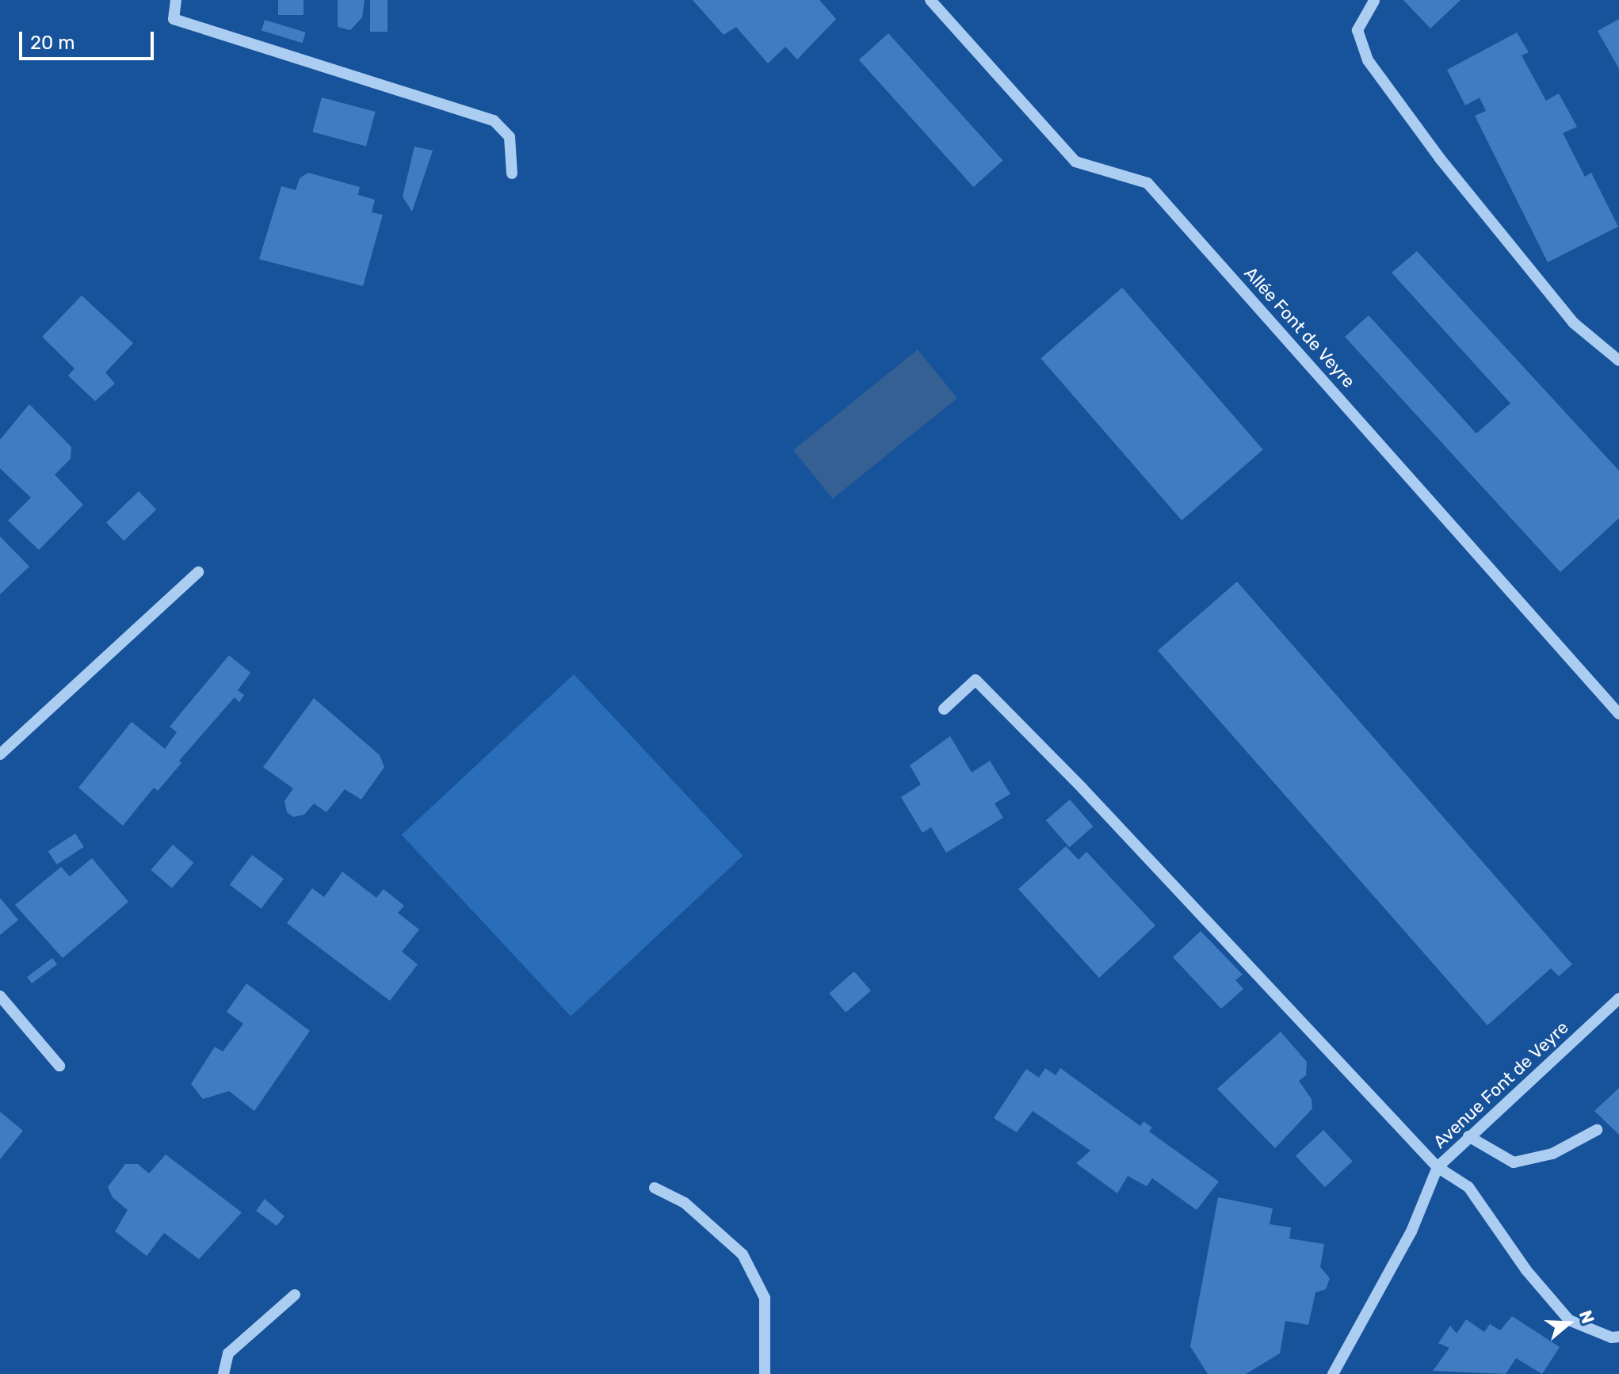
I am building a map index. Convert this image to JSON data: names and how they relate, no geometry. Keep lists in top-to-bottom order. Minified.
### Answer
{"streets":{"street":["Allée Font de Veyre","Avenue Font de Veyre"]},"scale_bar":"20 m","north":"right"}
